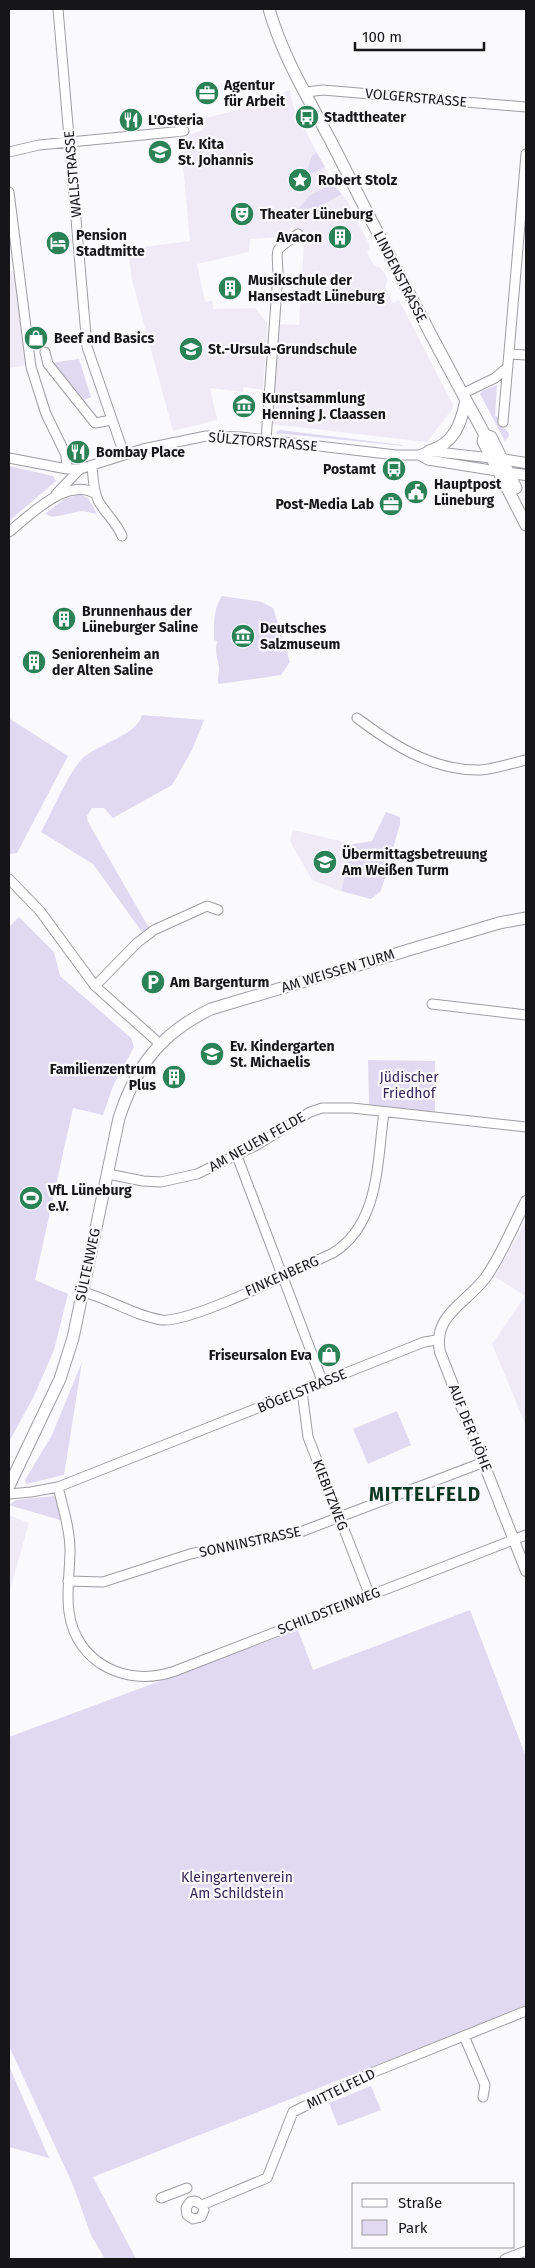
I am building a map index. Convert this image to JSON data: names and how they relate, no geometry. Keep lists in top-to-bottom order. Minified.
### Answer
{"streets":{"main road":["LINDENSTRASSE","AM WEISSEN TURM","SÜLTENWEG"],"street":["VOLGERSTRASSE","WALLSTRASSE","SÜLZTORSTRASSE","AM NEUEN FELDE","FINKENBERG","BÖGELSTRASSE","AUF DER HÖHE","KIEBITZWEG","SONNINSTRASSE","SCHILDSTEINWEG","MITTELFELD"]},"crossings":[["VOLGERSTRASSE","LINDENSTRASSE"],["WALLSTRASSE","SÜLZTORSTRASSE"],["LINDENSTRASSE","SÜLZTORSTRASSE"],["AM WEISSEN TURM","SÜLTENWEG"],["AM NEUEN FELDE","SÜLTENWEG"],["AM NEUEN FELDE","FINKENBERG"],["SÜLTENWEG","FINKENBERG"],["BÖGELSTRASSE","AUF DER HÖHE"],["BÖGELSTRASSE","KIEBITZWEG"],["AUF DER HÖHE","SONNINSTRASSE"],["AUF DER HÖHE","SCHILDSTEINWEG"],["KIEBITZWEG","SONNINSTRASSE"],["KIEBITZWEG","SCHILDSTEINWEG"],["SONNINSTRASSE","SCHILDSTEINWEG"]],"districts":["MITTELFELD"],"parks":["Jüdischer Friedhof","Kleingartenverein Am Schildstein"],"places":{"office":["Agentur für Arbeit","Post-Media Lab"],"bus stop":["Stadttheater","Postamt"],"restaurant":["L'Osteria","Bombay Place"],"school or university":["Ev. Kita St. Johannis","St.-Ursula-Grundschule","Übermittagsbetreuung Am Weißen Turm","Ev. Kindergarten St. Michaelis"],"place":["Robert Stolz"],"theatre":["Theater Lüneburg"],"building":["Avacon","Musikschule der Hansestadt Lüneburg","Brunnenhaus der Lüneburger Saline","Seniorenheim an der Alten Saline","Familienzentrum Plus"],"hotel":["Pension Stadtmitte"],"shop":["Beef and Basics","Friseursalon Eva"],"museum":["Kunstsammlung Henning J. Claassen","Deutsches Salzmuseum"],"public building":["Hauptpost Lüneburg"],"parking":["Am Bargenturm"],"sports":["VfL Lüneburg e.V."]},"legend":["Straße","Park"],"scale_bar":"100 m"}
